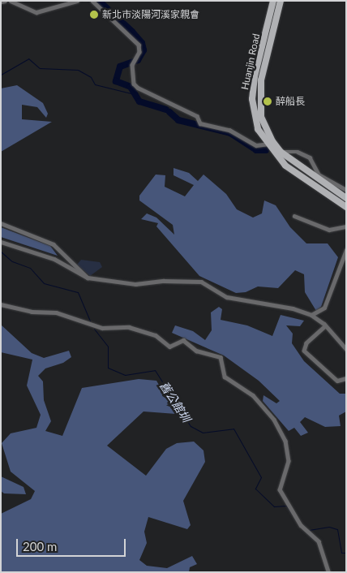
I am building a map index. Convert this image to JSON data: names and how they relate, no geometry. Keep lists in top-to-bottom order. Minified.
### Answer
{"streets":{"main road":["Huanjin Road"]},"water":["舊公館圳"],"places":["新北市淡陽河溪家親會","醉船長"],"scale_bar":"200 m"}
